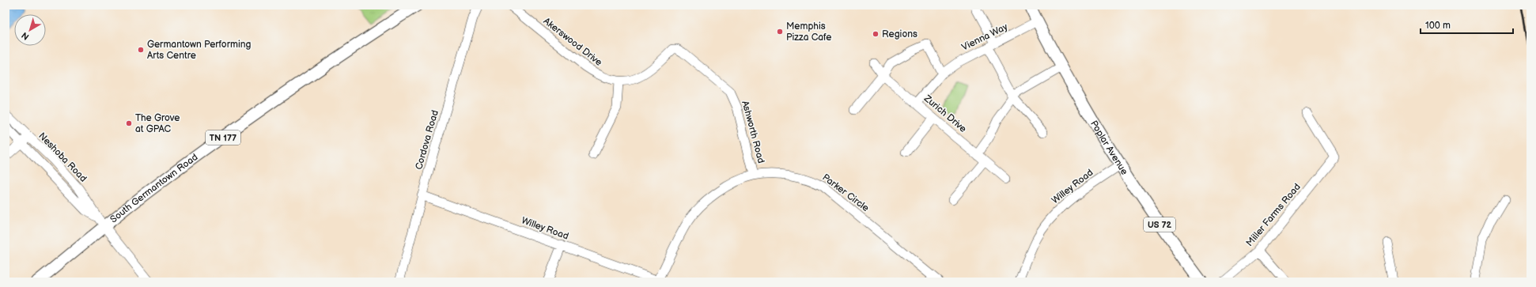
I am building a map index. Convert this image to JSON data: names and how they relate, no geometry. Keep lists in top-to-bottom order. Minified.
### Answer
{"streets":{"main road":["TN 177","Poplar Avenue","South Germantown Road","US 72"],"street":["Vienna Way","Akerswood Drive","Zurich Drive","Ashworth Road","Cordova Road","Neshoba Road","Willey Road","Parker Circle","Miller Farms Road"]},"crossings":[["Vienna Way","Zurich Drive"],["Vienna Way","Poplar Avenue"],["Akerswood Drive","Ashworth Road"],["Ashworth Road","Parker Circle"],["Cordova Road","Willey Road"],["Poplar Avenue","Willey Road"],["Neshoba Road","South Germantown Road"],["Willey Road","Parker Circle"]],"places":["Memphis Pizza Cafe","Regions","Germantown Performing Arts Centre","The Grove at GPAC"],"scale_bar":"100 m","north":"bottom left"}
